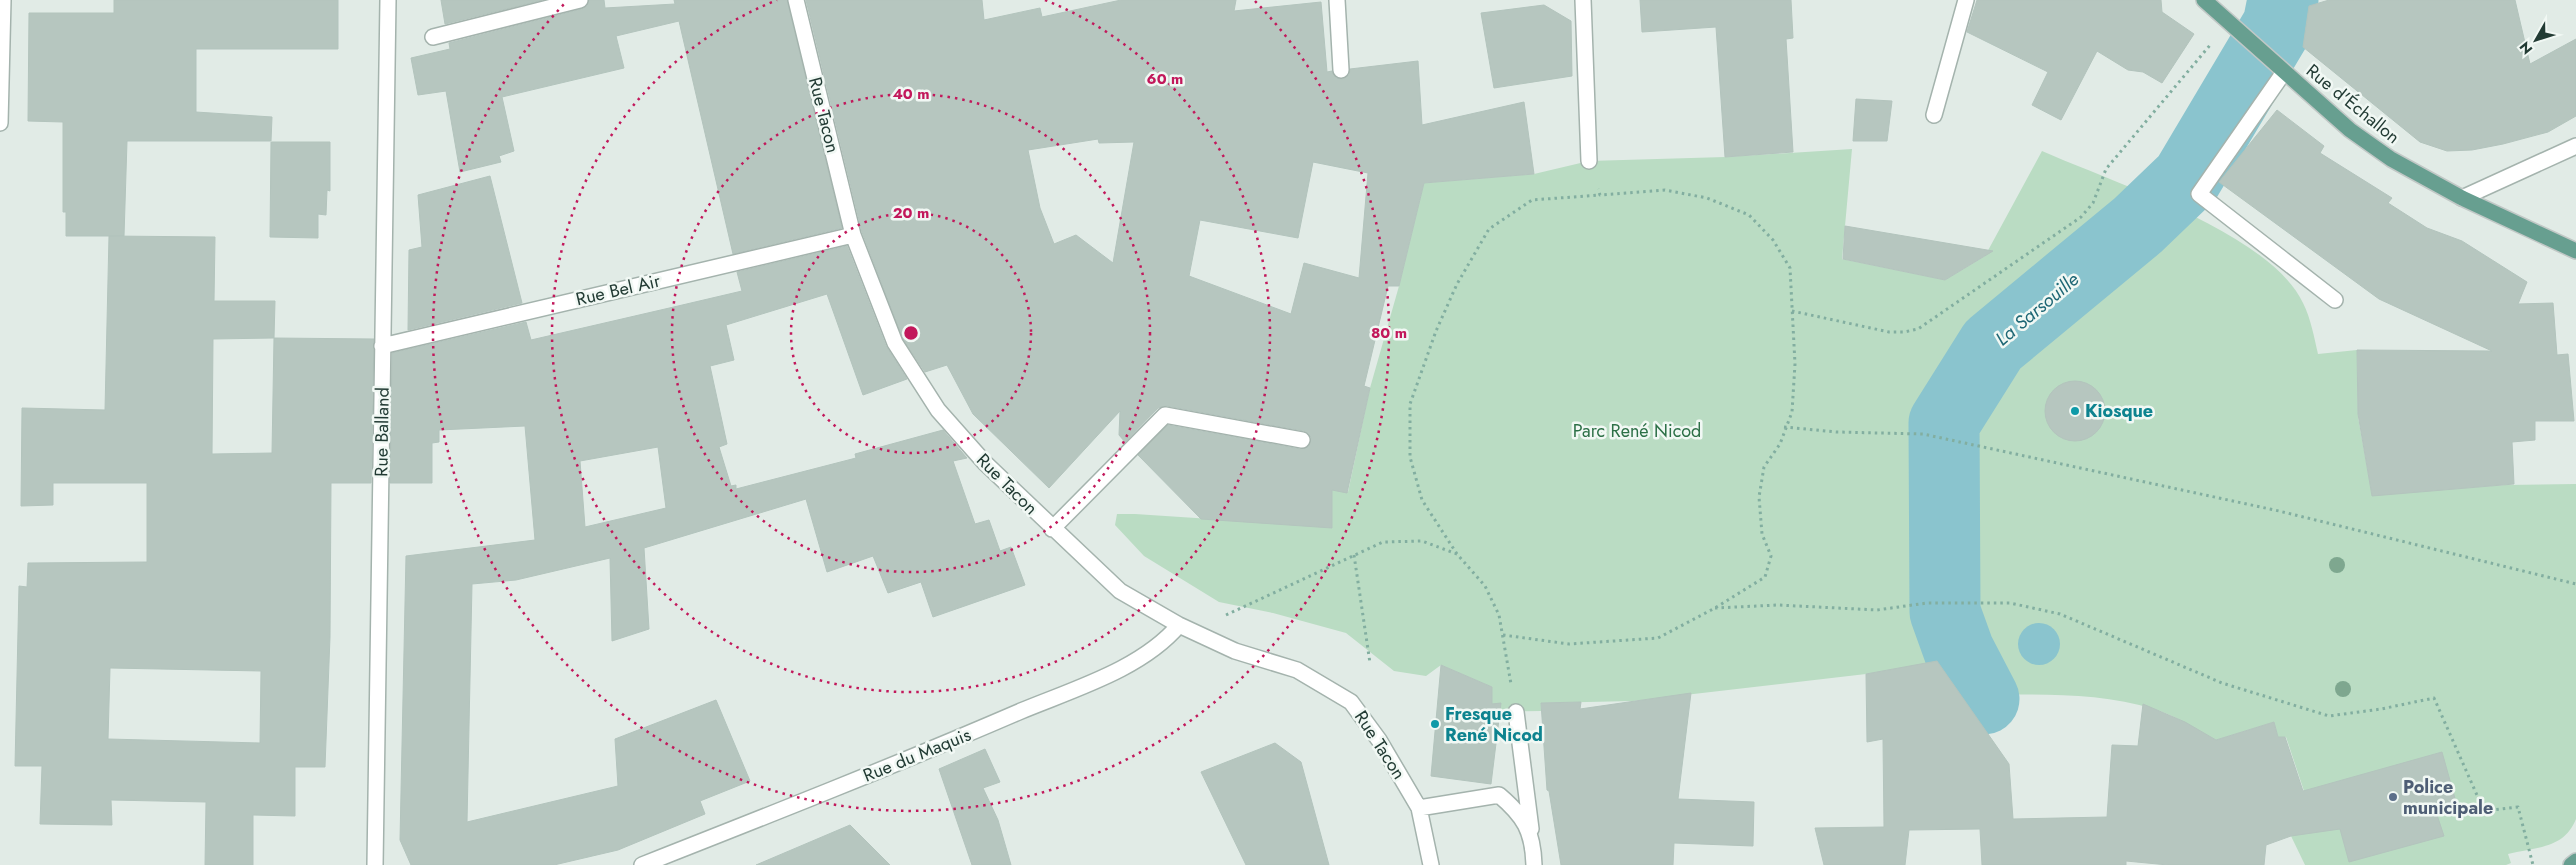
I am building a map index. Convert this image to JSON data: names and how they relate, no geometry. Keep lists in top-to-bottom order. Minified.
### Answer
{"streets":{"main road":["Rue d'Échallon"],"street":["Rue Tacon","Rue Bel Air","Rue Balland","Rue du Maquis"]},"crossings":[["Rue Tacon","Rue Bel Air"],["Rue Tacon","Rue du Maquis"],["Rue Bel Air","Rue Balland"]],"water":["La Sarsouille"],"parks":["Parc René Nicod"],"places":["Kiosque","Fresque René Nicod","Police municipale"],"north":"bottom left","rings":["60 m","40 m","20 m","80 m"]}
